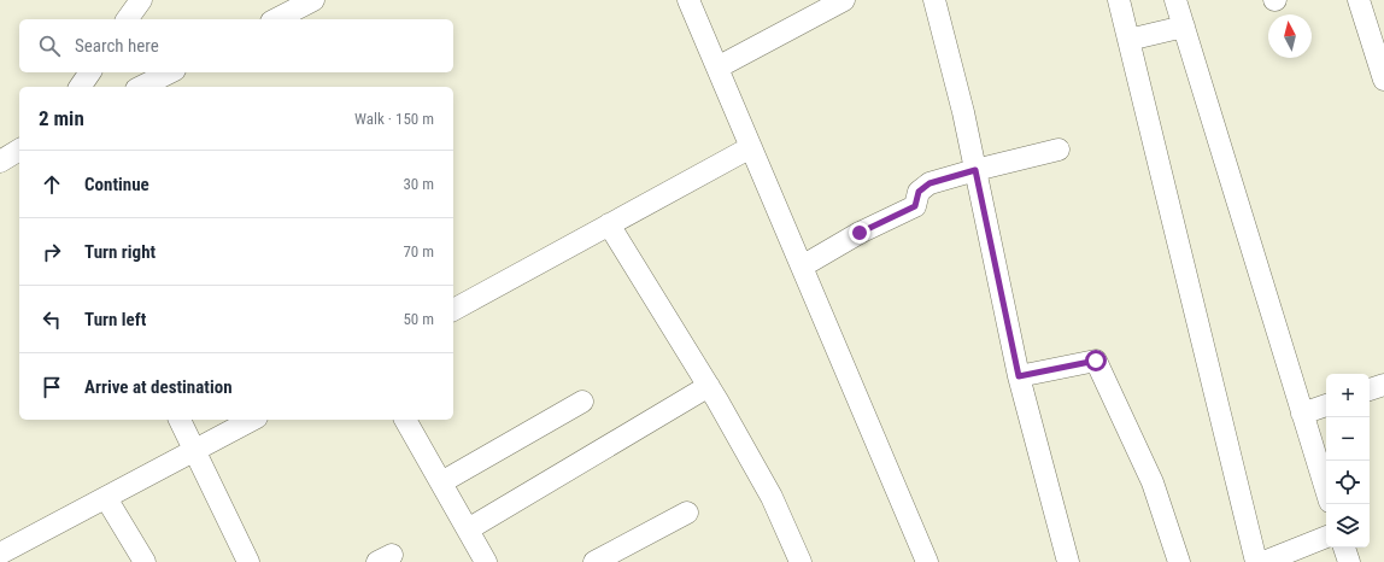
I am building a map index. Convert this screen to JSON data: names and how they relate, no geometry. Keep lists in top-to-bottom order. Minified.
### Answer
{"north":"top","page":{"search":"Search here","heading":["2 min","Walk · 150 m"],"list":[["Continue","30 m"],["Turn right","70 m"],["Turn left","50 m"],"Arrive at destination"],"map_buttons":["+","−"]}}
